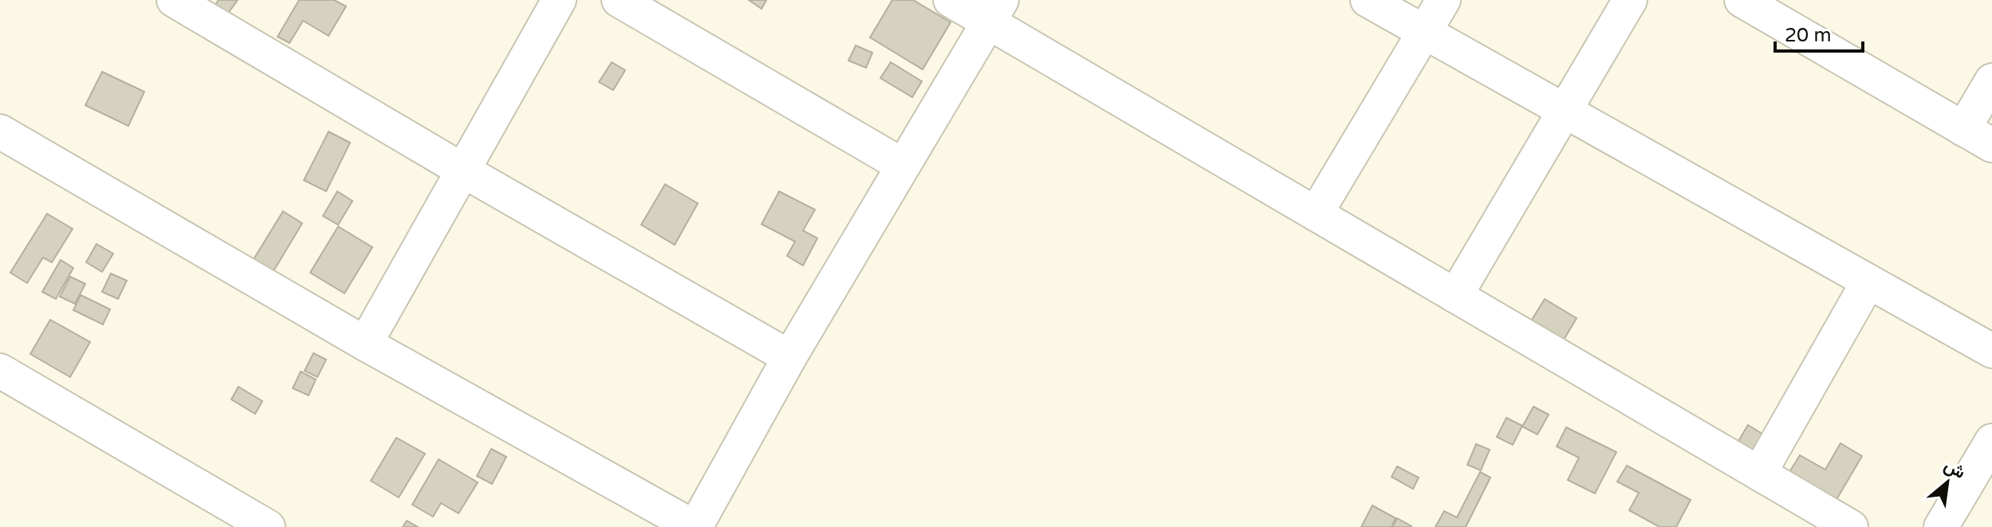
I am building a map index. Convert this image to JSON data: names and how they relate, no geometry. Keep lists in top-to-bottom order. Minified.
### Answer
{"scale_bar":"20 m","north":"top right"}
